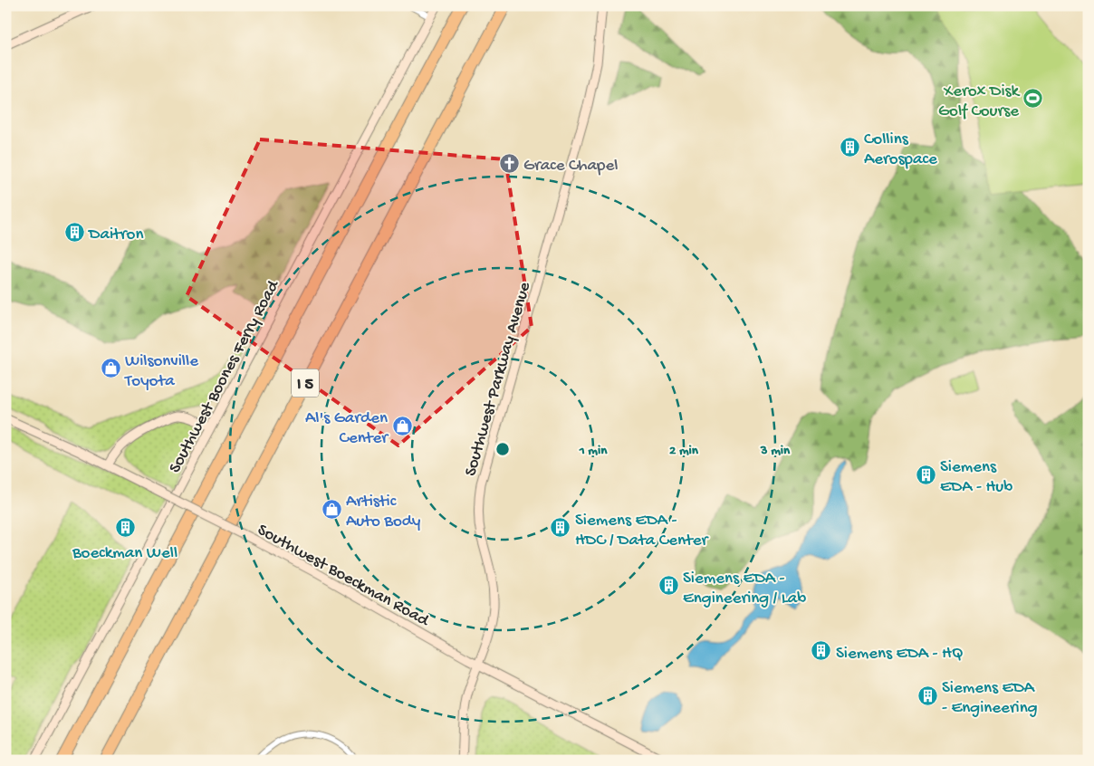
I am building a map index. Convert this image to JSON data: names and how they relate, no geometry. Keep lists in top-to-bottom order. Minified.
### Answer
{"streets":{"highway":["I 5"],"street":["Southwest Boones Ferry Road","Southwest Parkway Avenue","Southwest Boeckman Road"]},"crossings":[["Southwest Parkway Avenue","Southwest Boeckman Road"]],"places":{"sports":["Xerox Disk Golf Course"],"building":["Collins Aerospace","Daitron","Siemens EDA - Hub","Boeckman Well","Siemens EDA - HDC / Data Center","Siemens EDA - Engineering / Lab","Siemens EDA - HQ","Siemens EDA - Engineering"],"church":["Grace Chapel"],"shop":["Wilsonville Toyota","Al's Garden Center","Artistic Auto Body"]},"rings":["1 min","2 min","3 min"]}
